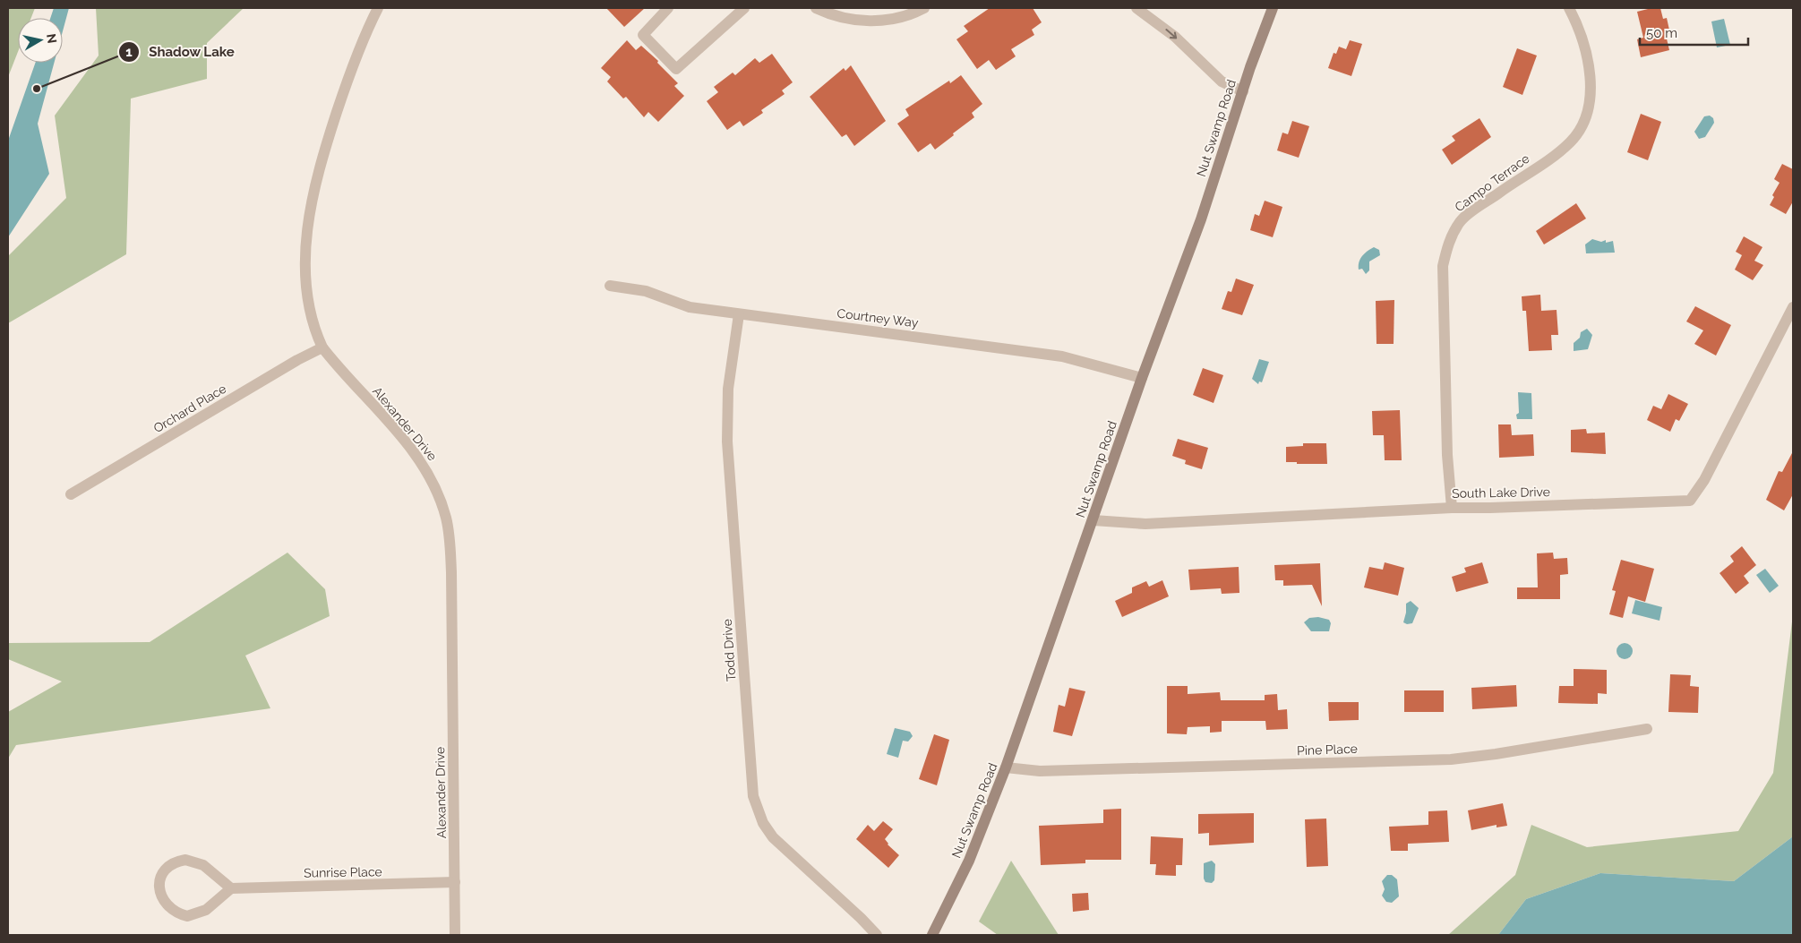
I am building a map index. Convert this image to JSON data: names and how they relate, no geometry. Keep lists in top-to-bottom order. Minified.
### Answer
{"streets":{"main road":["Nut Swamp Road"],"street":["Campo Terrace","Courtney Way","Orchard Place","Alexander Drive","South Lake Drive","Todd Drive","Pine Place","Sunrise Place"]},"crossings":[["Nut Swamp Road","Courtney Way"],["Nut Swamp Road","South Lake Drive"],["Nut Swamp Road","Pine Place"],["Campo Terrace","South Lake Drive"],["Courtney Way","Todd Drive"],["Orchard Place","Alexander Drive"],["Alexander Drive","Sunrise Place"]],"places":["Shadow Lake"],"scale_bar":"50 m","north":"right"}
